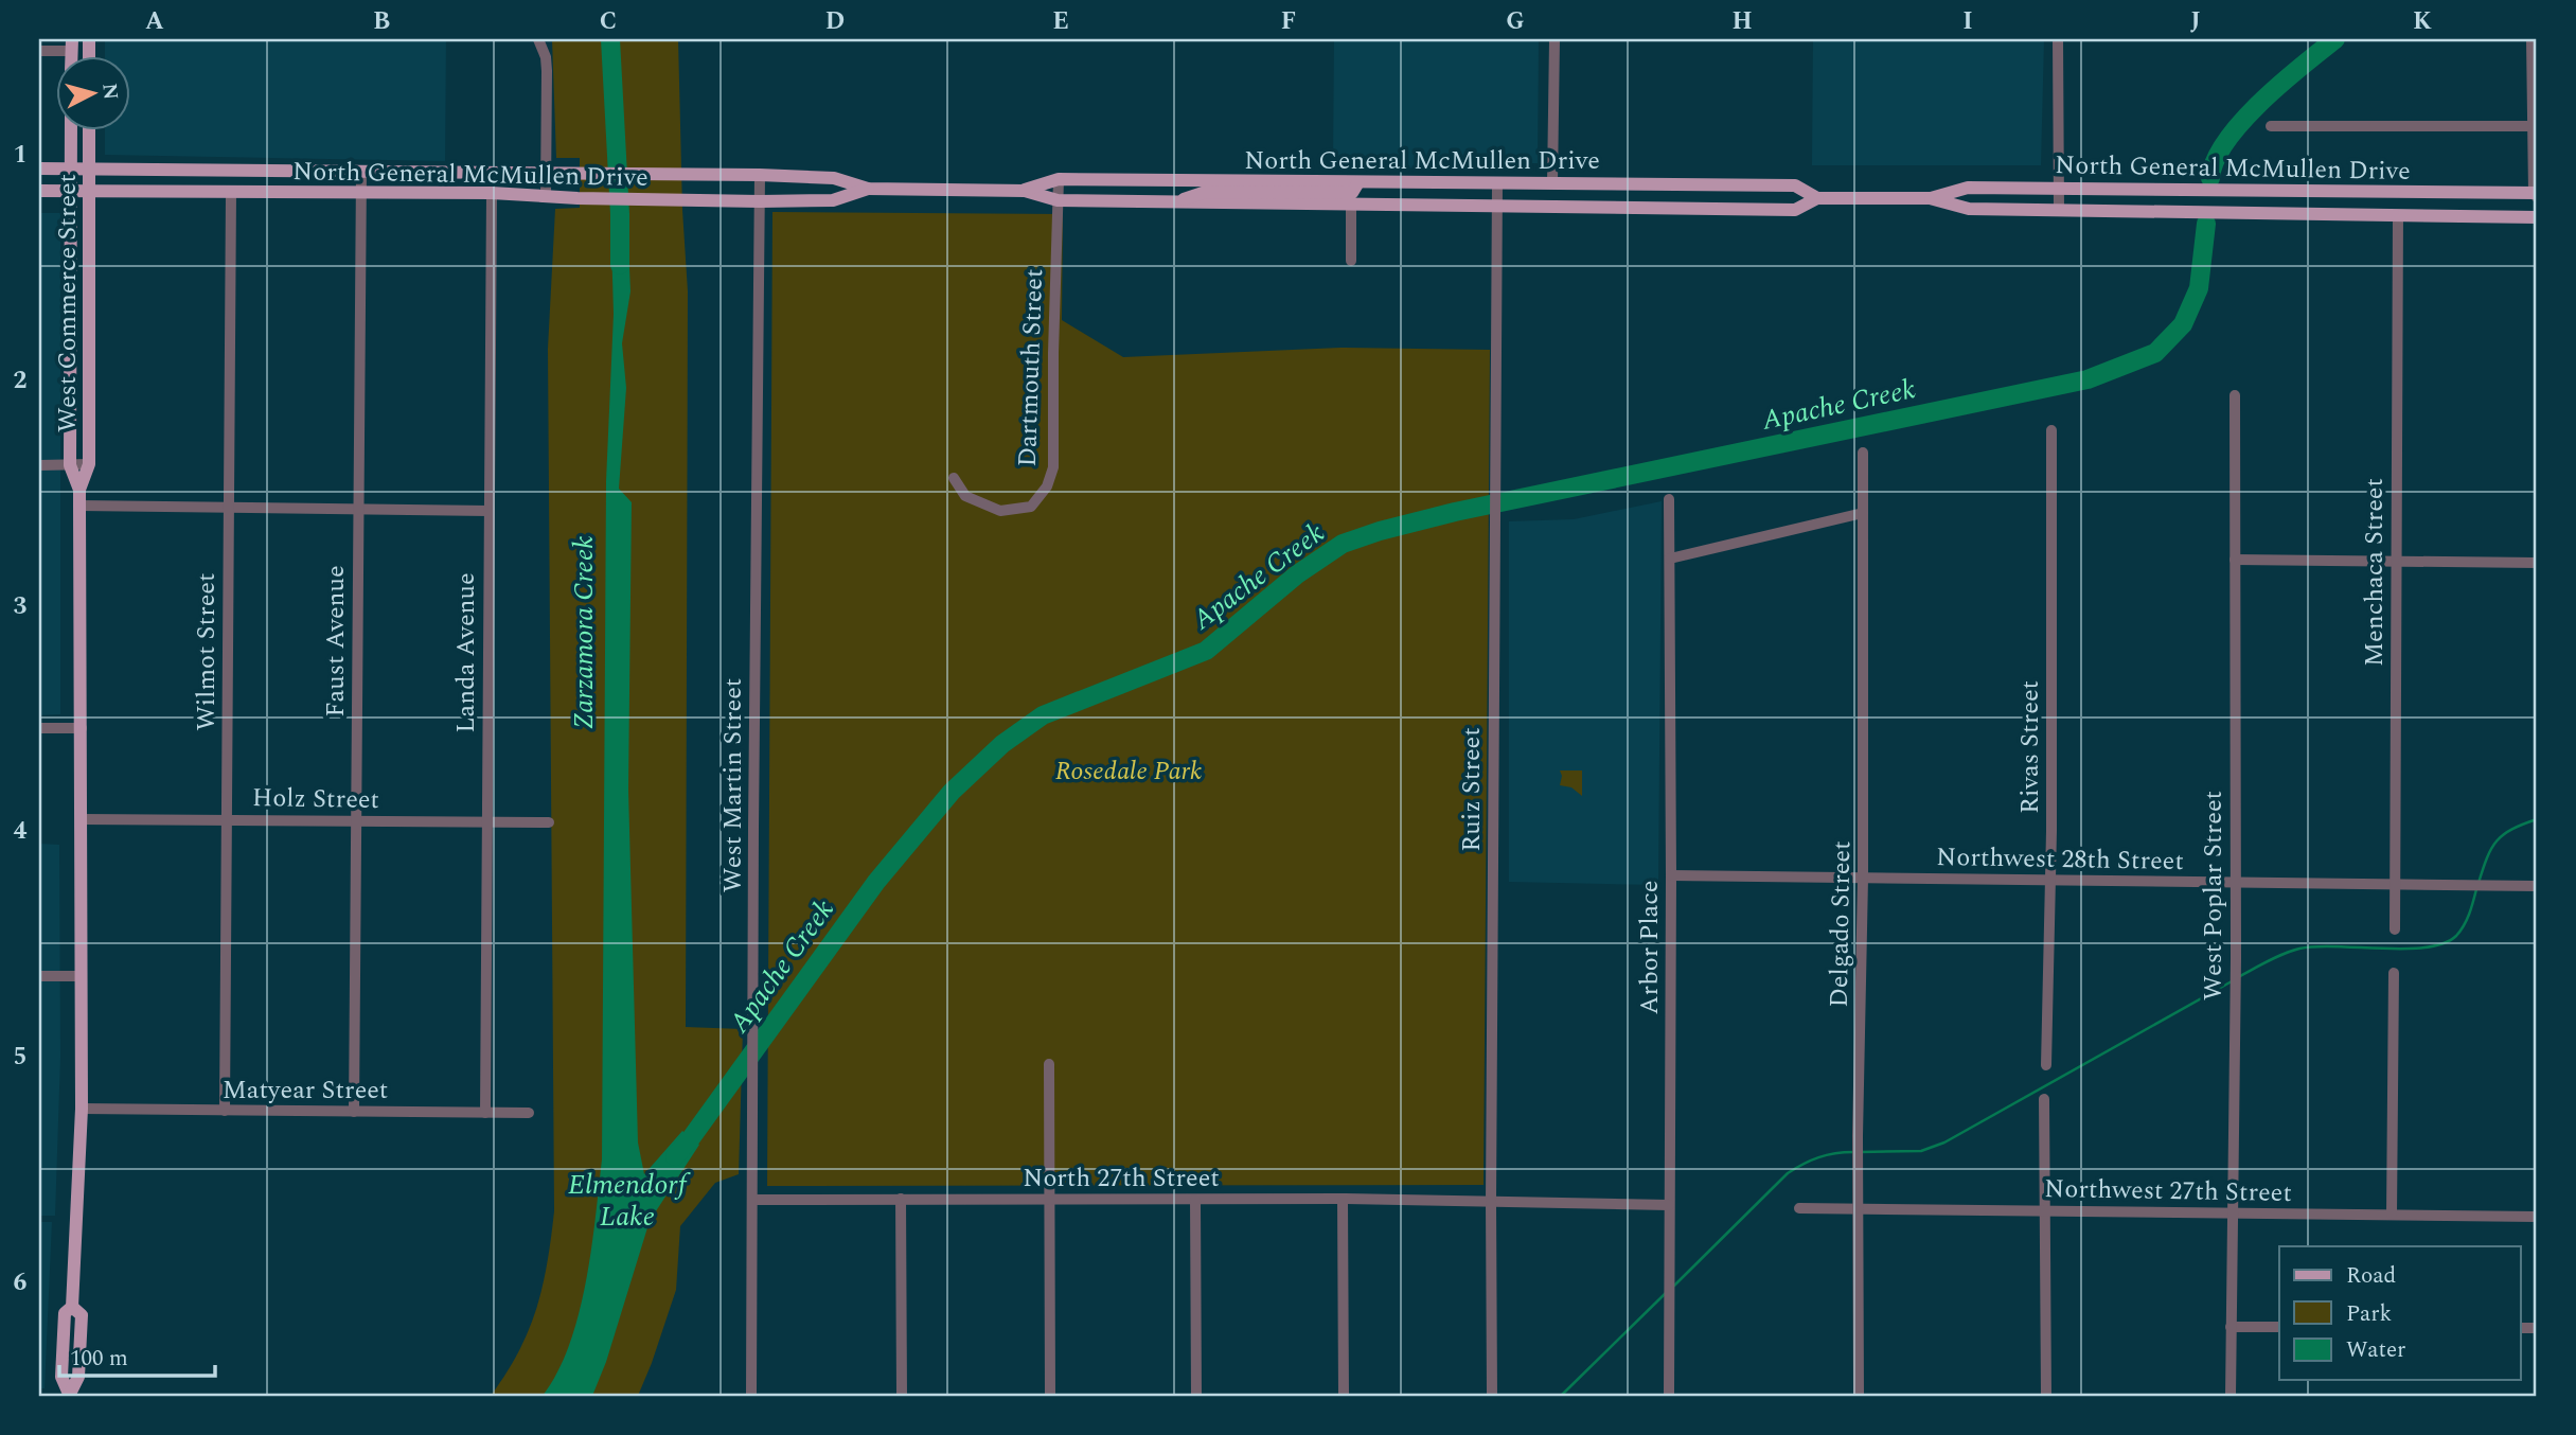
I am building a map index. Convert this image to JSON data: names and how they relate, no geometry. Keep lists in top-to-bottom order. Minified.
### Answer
{"streets":{"main road":["North General McMullen Drive","West Commerce Street"],"street":["Dartmouth Street","Menchaca Street","Faust Avenue","Wilmot Street","Landa Avenue","Rivas Street","West Martin Street","Ruiz Street","Holz Street","Northwest 28th Street","West Poplar Street","Delgado Street","Arbor Place","Matyear Street","North 27th Street","Northwest 27th Street"]},"crossings":[["North General McMullen Drive","West Commerce Street"],["North General McMullen Drive","Dartmouth Street"],["North General McMullen Drive","Menchaca Street"],["North General McMullen Drive","Faust Avenue"],["North General McMullen Drive","Wilmot Street"],["North General McMullen Drive","Landa Avenue"],["North General McMullen Drive","West Martin Street"],["North General McMullen Drive","Ruiz Street"],["West Commerce Street","Holz Street"],["West Commerce Street","Matyear Street"],["Menchaca Street","Northwest 28th Street"],["Faust Avenue","Holz Street"],["Faust Avenue","Matyear Street"],["Wilmot Street","Holz Street"],["Wilmot Street","Matyear Street"],["Landa Avenue","Holz Street"],["Landa Avenue","Matyear Street"],["Rivas Street","Northwest 28th Street"],["West Martin Street","North 27th Street"],["Ruiz Street","North 27th Street"],["Northwest 28th Street","West Poplar Street"],["Northwest 28th Street","Delgado Street"],["Northwest 28th Street","Arbor Place"],["West Poplar Street","Northwest 27th Street"],["Delgado Street","Northwest 27th Street"]],"water":["Apache Creek","Zarzamora Creek","Elmendorf Lake"],"parks":["Rosedale Park"],"legend":["Road","Park","Water"],"scale_bar":"100 m","north":"right","grid":{"columns":["A","B","C","D","E","F","G","H","I","J","K"],"rows":["1","2","3","4","5","6"]}}
